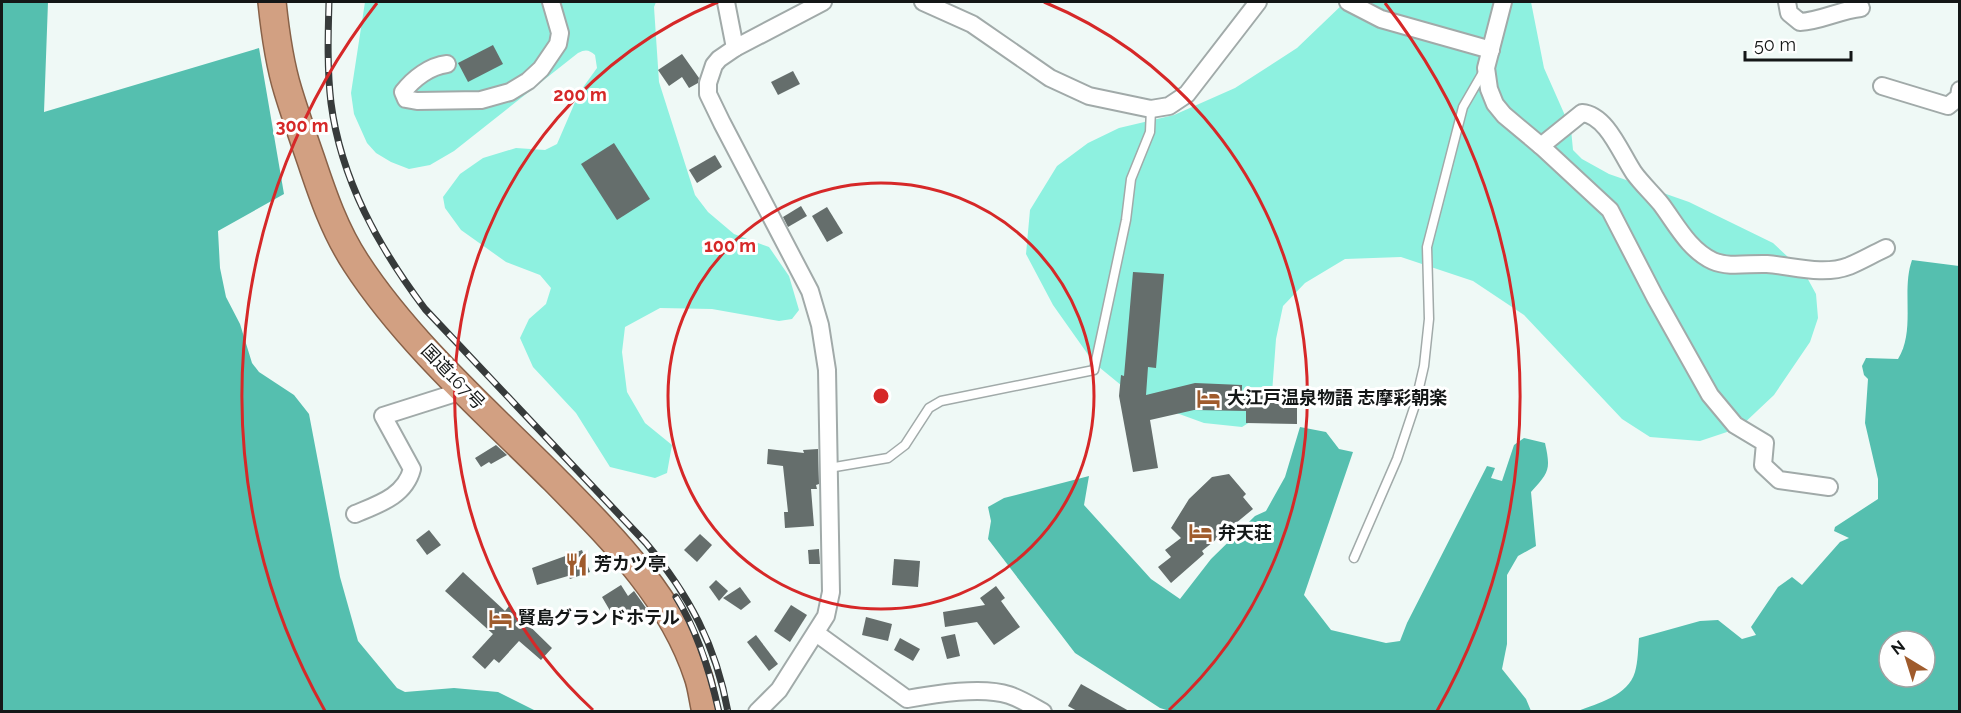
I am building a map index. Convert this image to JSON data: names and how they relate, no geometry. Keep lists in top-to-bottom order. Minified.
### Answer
{"streets":{"highway":["国道167号"]},"places":{"hotel":["大江戸温泉物語 志摩彩朝楽","弁天荘","賢島グランドホテル"],"restaurant":["芳カツ亭"]},"scale_bar":"50 m","north":"top left","rings":["200 m","300 m","100 m"]}
